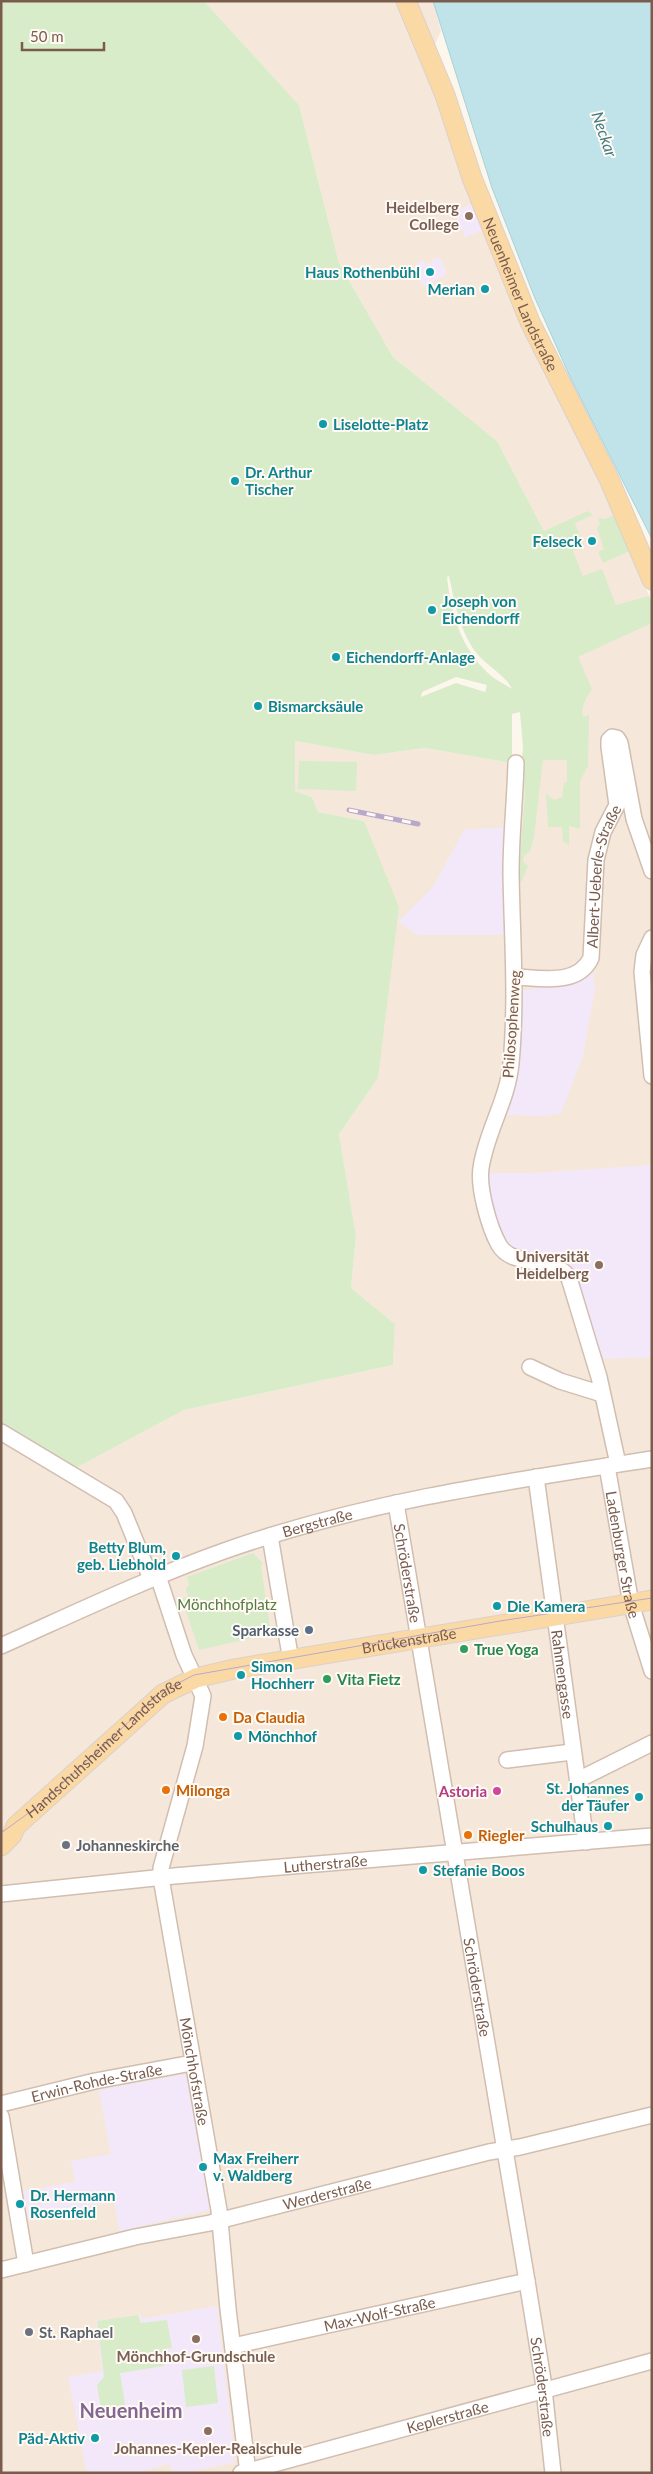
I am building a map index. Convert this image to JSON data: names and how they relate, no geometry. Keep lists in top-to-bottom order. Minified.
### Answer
{"streets":{"main road":["Neuenheimer Landstraße","Brückenstraße","Handschuhsheimer Landstraße"],"street":["Albert-Ueberle-Straße","Philosophenweg","Bergstraße","Ladenburger Straße","Schröderstraße","Rahmengasse","Lutherstraße","Mönchhofstraße","Erwin-Rohde-Straße","Werderstraße","Max-Wolf-Straße","Keplerstraße"]},"crossings":[["Albert-Ueberle-Straße","Philosophenweg"],["Philosophenweg","Bergstraße"],["Philosophenweg","Ladenburger Straße"],["Bergstraße","Ladenburger Straße"],["Bergstraße","Schröderstraße"],["Bergstraße","Rahmengasse"],["Ladenburger Straße","Brückenstraße"],["Schröderstraße","Brückenstraße"],["Schröderstraße","Lutherstraße"],["Schröderstraße","Werderstraße"],["Schröderstraße","Max-Wolf-Straße"],["Schröderstraße","Keplerstraße"],["Brückenstraße","Rahmengasse"],["Brückenstraße","Handschuhsheimer Landstraße"],["Brückenstraße","Mönchhofstraße"],["Rahmengasse","Lutherstraße"],["Handschuhsheimer Landstraße","Mönchhofstraße"],["Lutherstraße","Mönchhofstraße"],["Mönchhofstraße","Erwin-Rohde-Straße"],["Mönchhofstraße","Werderstraße"],["Mönchhofstraße","Max-Wolf-Straße"],["Mönchhofstraße","Keplerstraße"]],"districts":["Neuenheim"],"water":["Neckar"],"parks":["Mönchhofplatz"],"places":["Heidelberg College","Haus Rothenbühl","Merian","Liselotte-Platz","Dr. Arthur Tischer","Felseck","Joseph von Eichendorff","Eichendorff-Anlage","Bismarcksäule","Universität Heidelberg","Betty Blum, geb. Liebhold","Die Kamera","Sparkasse","True Yoga","Simon Hochherr","Vita Fietz","Da Claudia","Mönchhof","Milonga","Astoria","St. Johannes der Täufer","Schulhaus","Riegler","Johanneskirche","Stefanie Boos","Max Freiherr v. Waldberg","Dr. Hermann Rosenfeld","St. Raphael","Mönchhof-Grundschule","Johannes-Kepler-Realschule","Päd-Aktiv"],"scale_bar":"50 m"}
